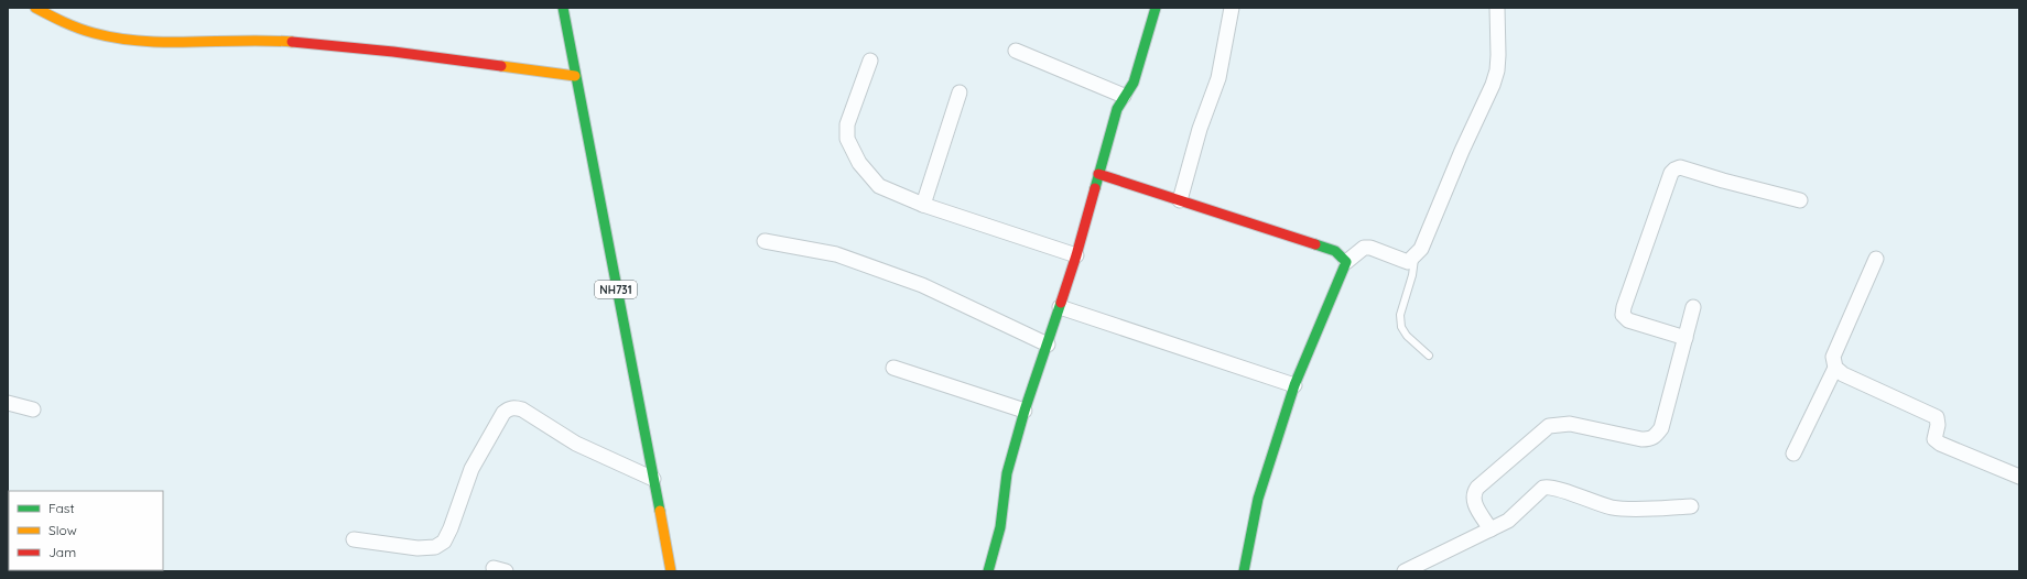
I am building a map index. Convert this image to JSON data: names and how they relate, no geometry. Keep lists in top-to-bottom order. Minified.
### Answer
{"streets":{"main road":["NH731"]},"legend":["Fast","Slow","Jam"]}
